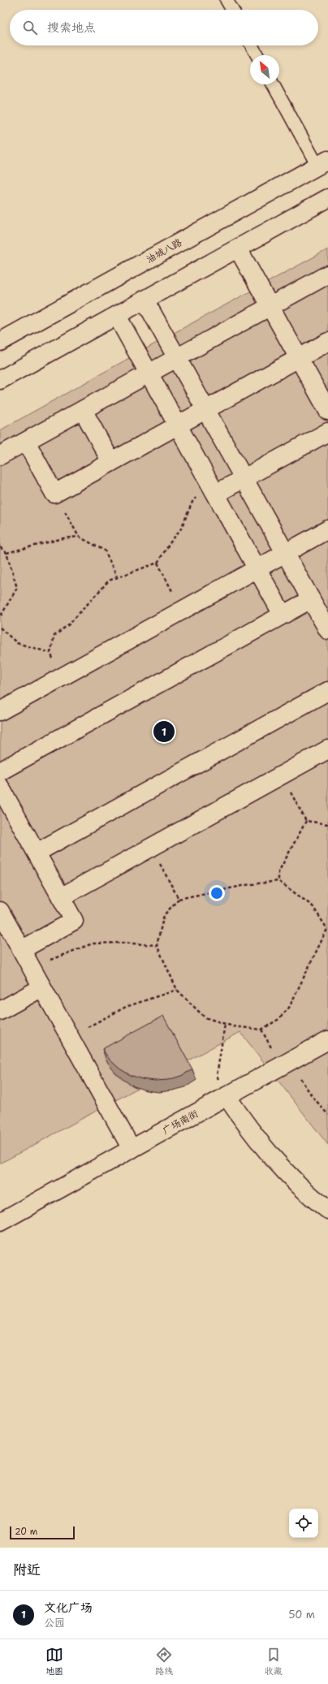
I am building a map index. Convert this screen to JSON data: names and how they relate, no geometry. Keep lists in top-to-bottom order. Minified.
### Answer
{"streets":{"street":["油城八路","广场南街"]},"scale_bar":"20 m","north":"top left","page":{"search":"搜索地点","pins":"1","scale":"20 m","heading":"附近","list":[{"mark":"1","name":"文化广场","note":"公园","value":"50 m"}],"nav":["地图","路线","收藏"]}}
